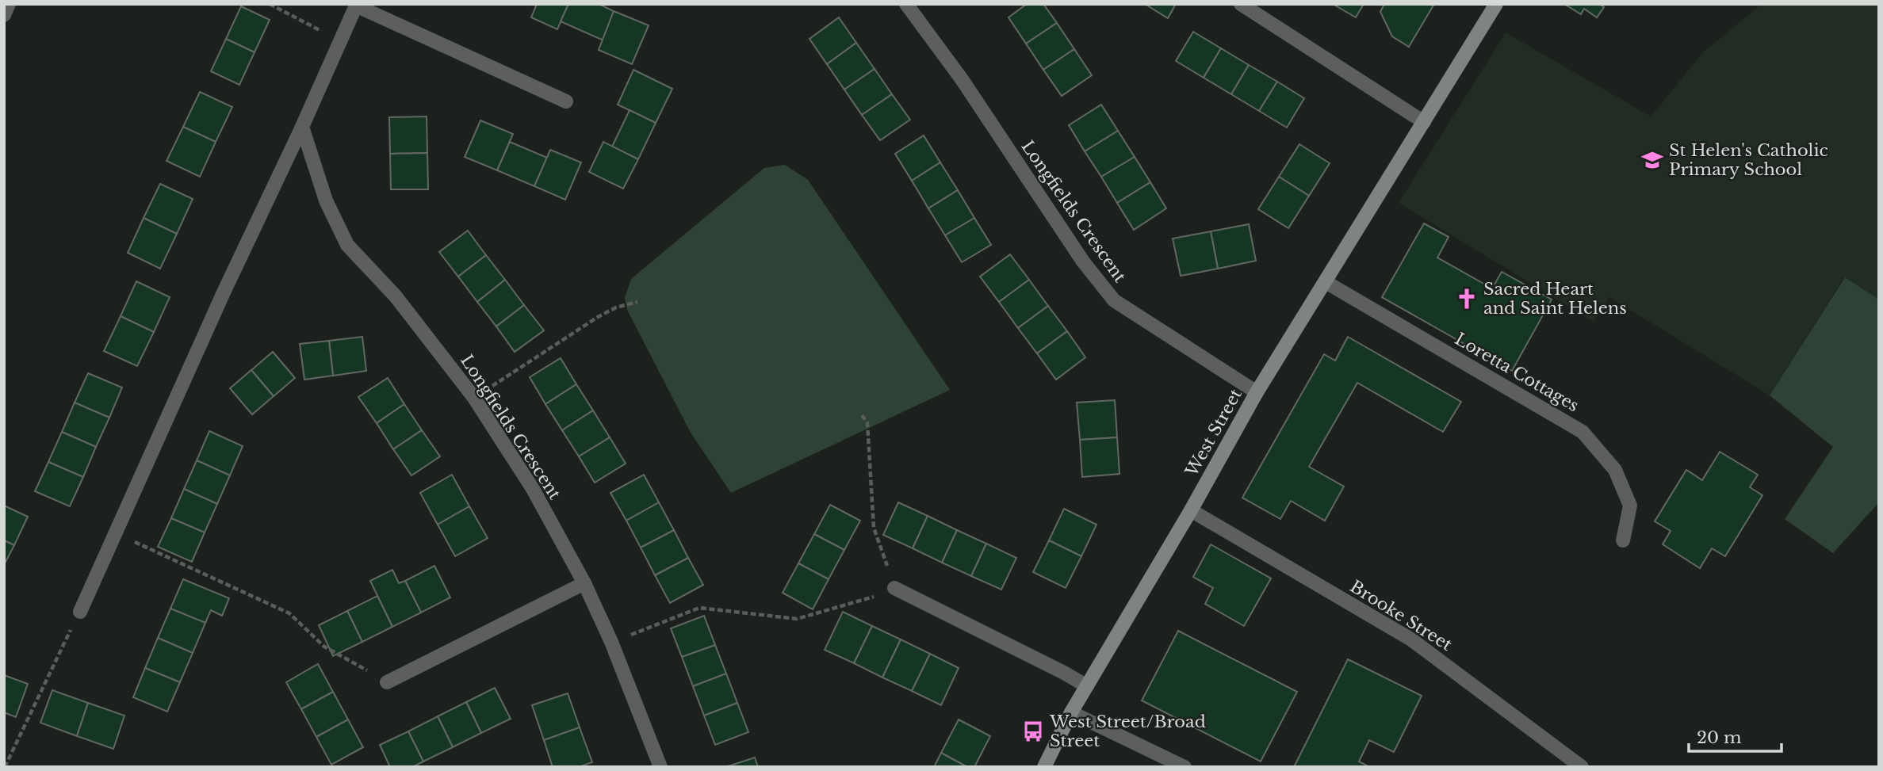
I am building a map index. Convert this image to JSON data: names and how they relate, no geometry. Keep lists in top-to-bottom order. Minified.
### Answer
{"streets":{"main road":["West Street"],"street":["Longfields Crescent","Loretta Cottages","Brooke Street"]},"crossings":[["Longfields Crescent","West Street"],["Loretta Cottages","West Street"],["West Street","Brooke Street"]],"places":{"school or university":["St Helen's Catholic Primary School"],"church":["Sacred Heart and Saint Helens"],"bus stop":["West Street/Broad Street"]},"scale_bar":"20 m"}
